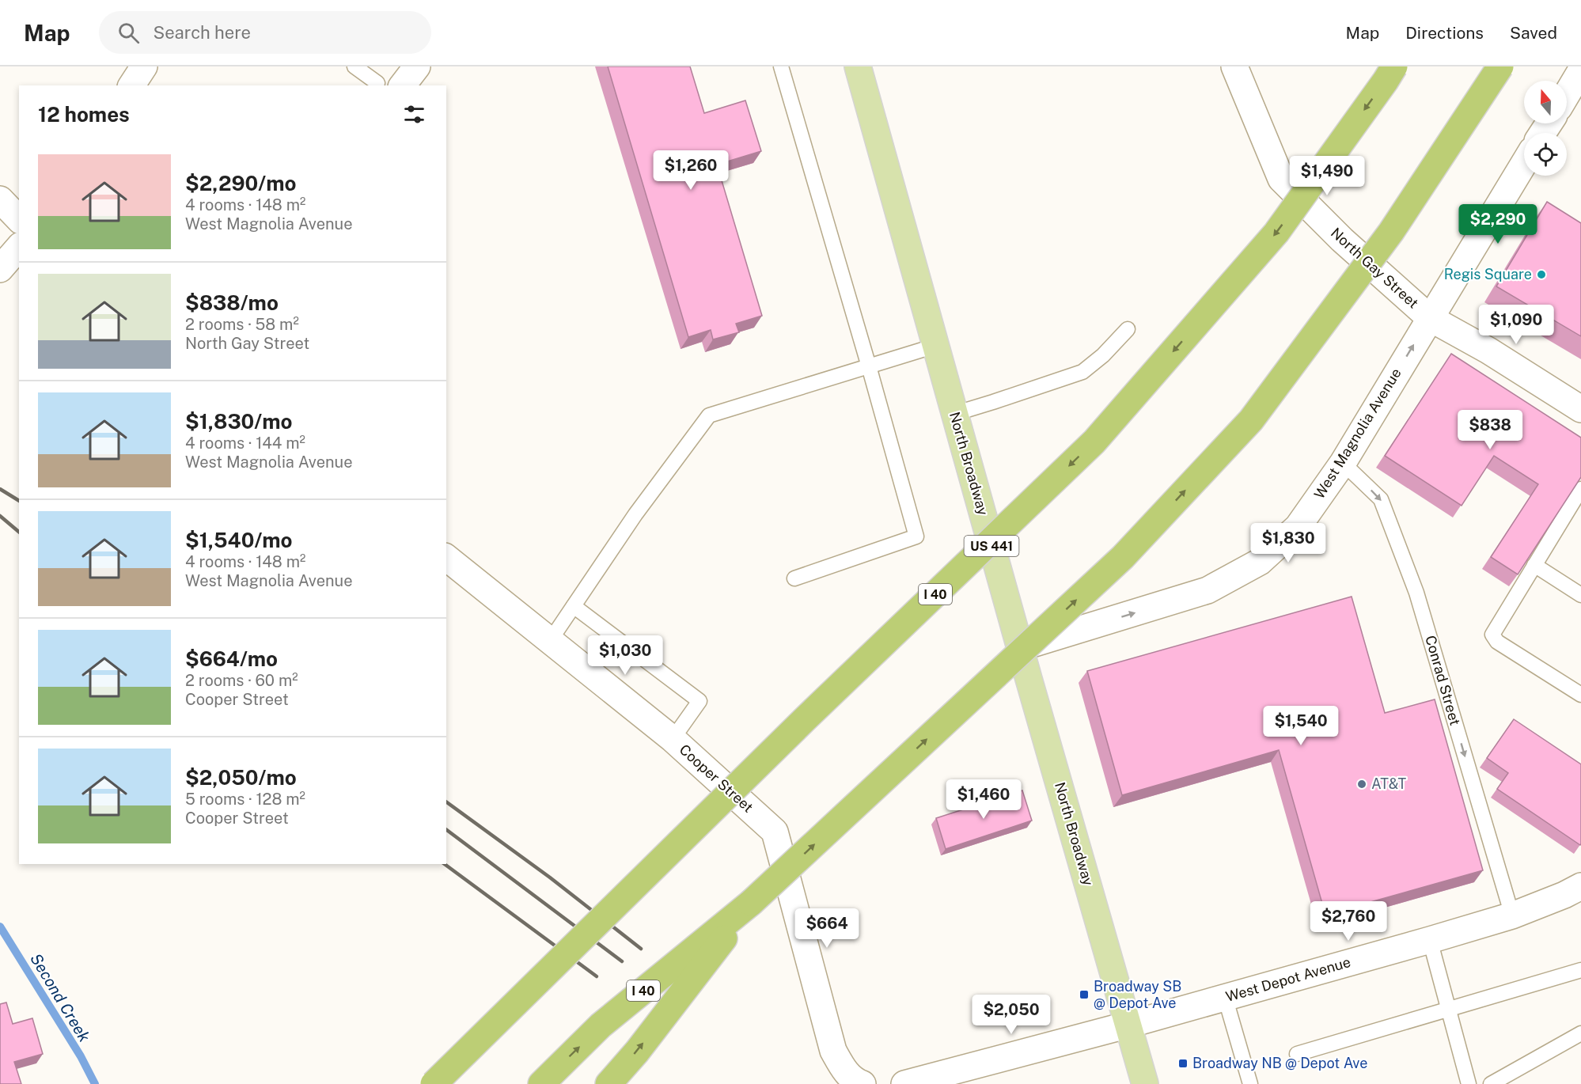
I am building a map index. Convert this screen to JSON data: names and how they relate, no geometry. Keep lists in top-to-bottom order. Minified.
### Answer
{"streets":{"highway":["I 40"],"main road":["North Broadway","US 441"],"street":["North Gay Street","West Magnolia Avenue","Cooper Street","West Depot Avenue"],"lane":["Conrad Street"]},"crossings":[["North Gay Street","West Magnolia Avenue"],["West Magnolia Avenue","North Broadway"],["West Magnolia Avenue","Conrad Street"],["North Broadway","US 441"],["North Broadway","West Depot Avenue"],["US 441","West Depot Avenue"],["Conrad Street","West Depot Avenue"]],"one_way":["West Magnolia Avenue","Conrad Street"],"water":["Second Creek"],"places":{"other":["Regis Square","AT&T"],"transit":["Broadway SB @ Depot Ave","Broadway NB @ Depot Ave"]},"north":"top","page":{"header":"Map","search":"Search here","nav":["Map","Directions","Saved"],"heading":"12 homes","list":[{"name":"$2,290/mo","note":"4 rooms · 148 m² · West Magnolia Avenue"},{"name":"$838/mo","note":"2 rooms · 58 m² · North Gay Street"},{"name":"$1,830/mo","note":"4 rooms · 144 m² · West Magnolia Avenue"},{"name":"$1,540/mo","note":"4 rooms · 148 m² · West Magnolia Avenue"},{"name":"$664/mo","note":"2 rooms · 60 m² · Cooper Street"},{"name":"$2,050/mo","note":"5 rooms · 128 m² · Cooper Street"}],"price":["$1,260","$1,490","$2,290","$1,090","$838","$1,830","$1,030","$1,540","$1,460","$2,760","$664","$2,050"]}}
